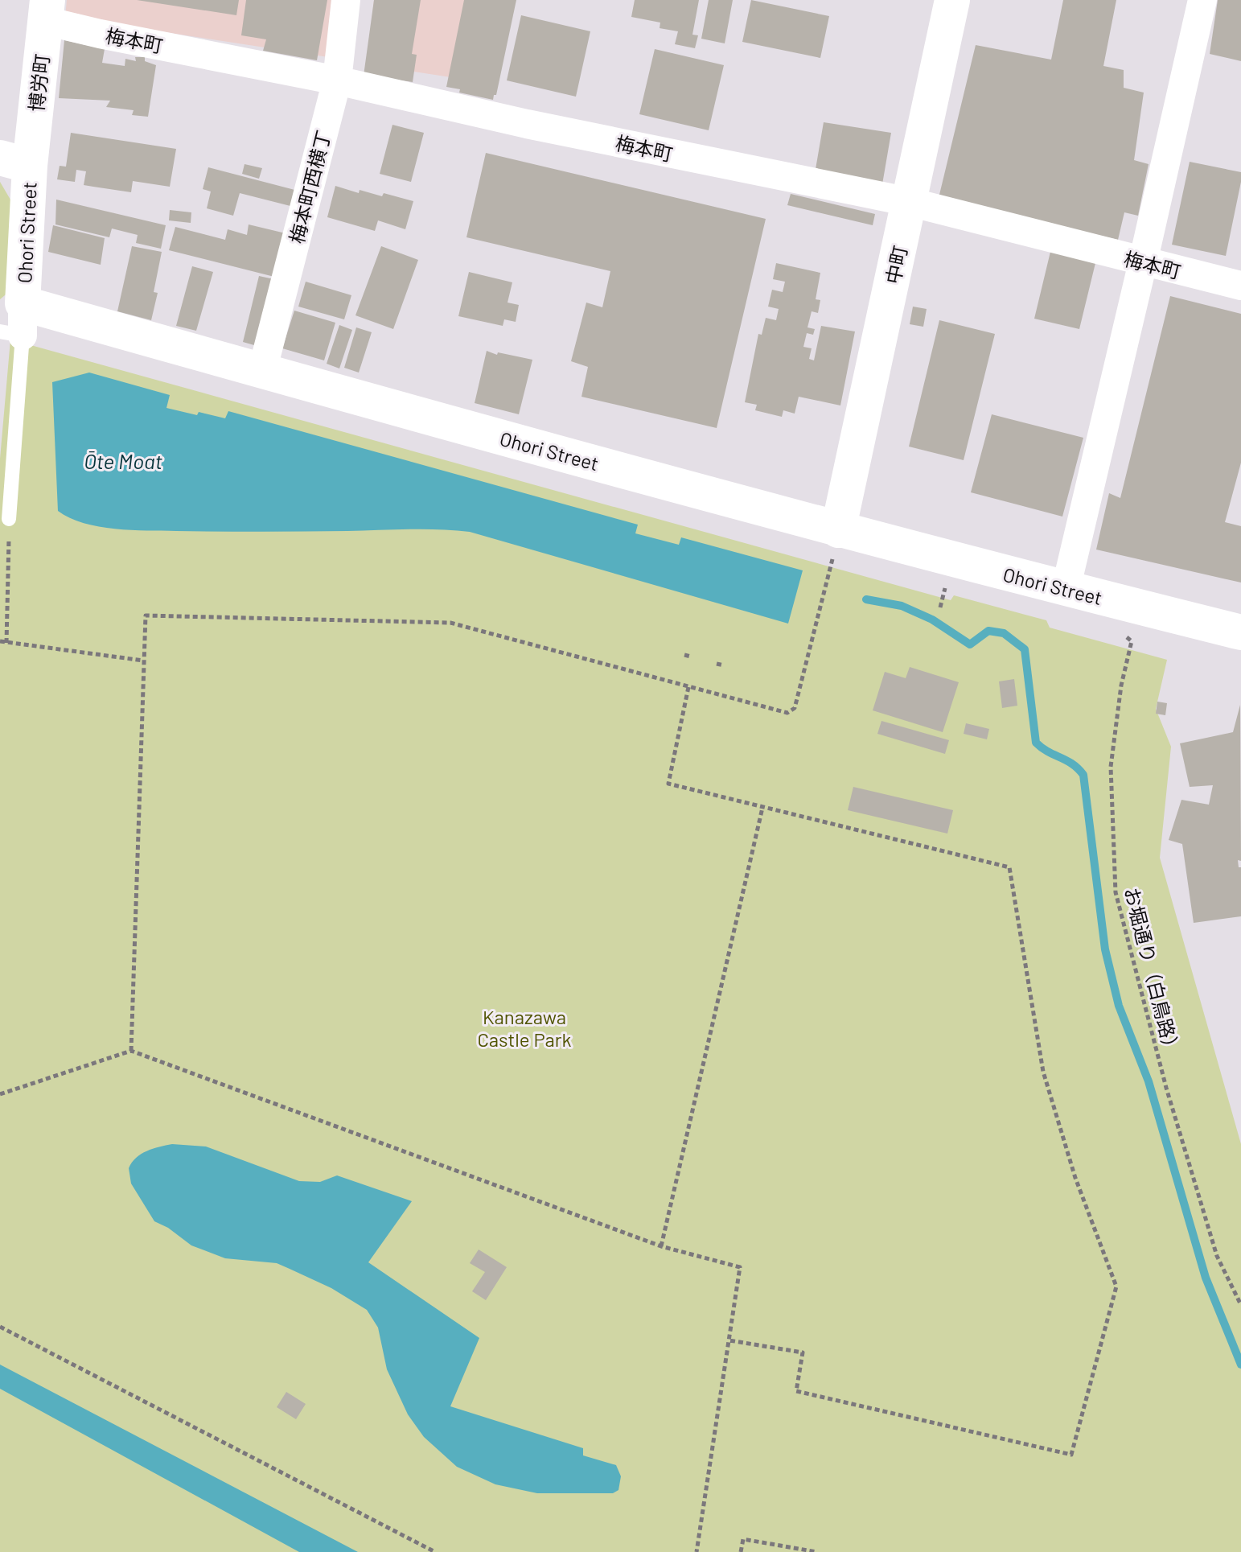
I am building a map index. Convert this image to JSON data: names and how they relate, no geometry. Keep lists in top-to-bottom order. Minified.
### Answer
{"streets":{"street":["梅本町","博労町","梅本町西横丁","Ohori Street","中町"],"path":["お堀通り（白鳥路）"]},"crossings":[["梅本町","博労町"],["梅本町","梅本町西横丁"],["梅本町","中町"],["博労町","Ohori Street"],["梅本町西横丁","Ohori Street"],["Ohori Street","中町"]],"water":["Ōte Moat"],"parks":["Kanazawa Castle Park"]}
